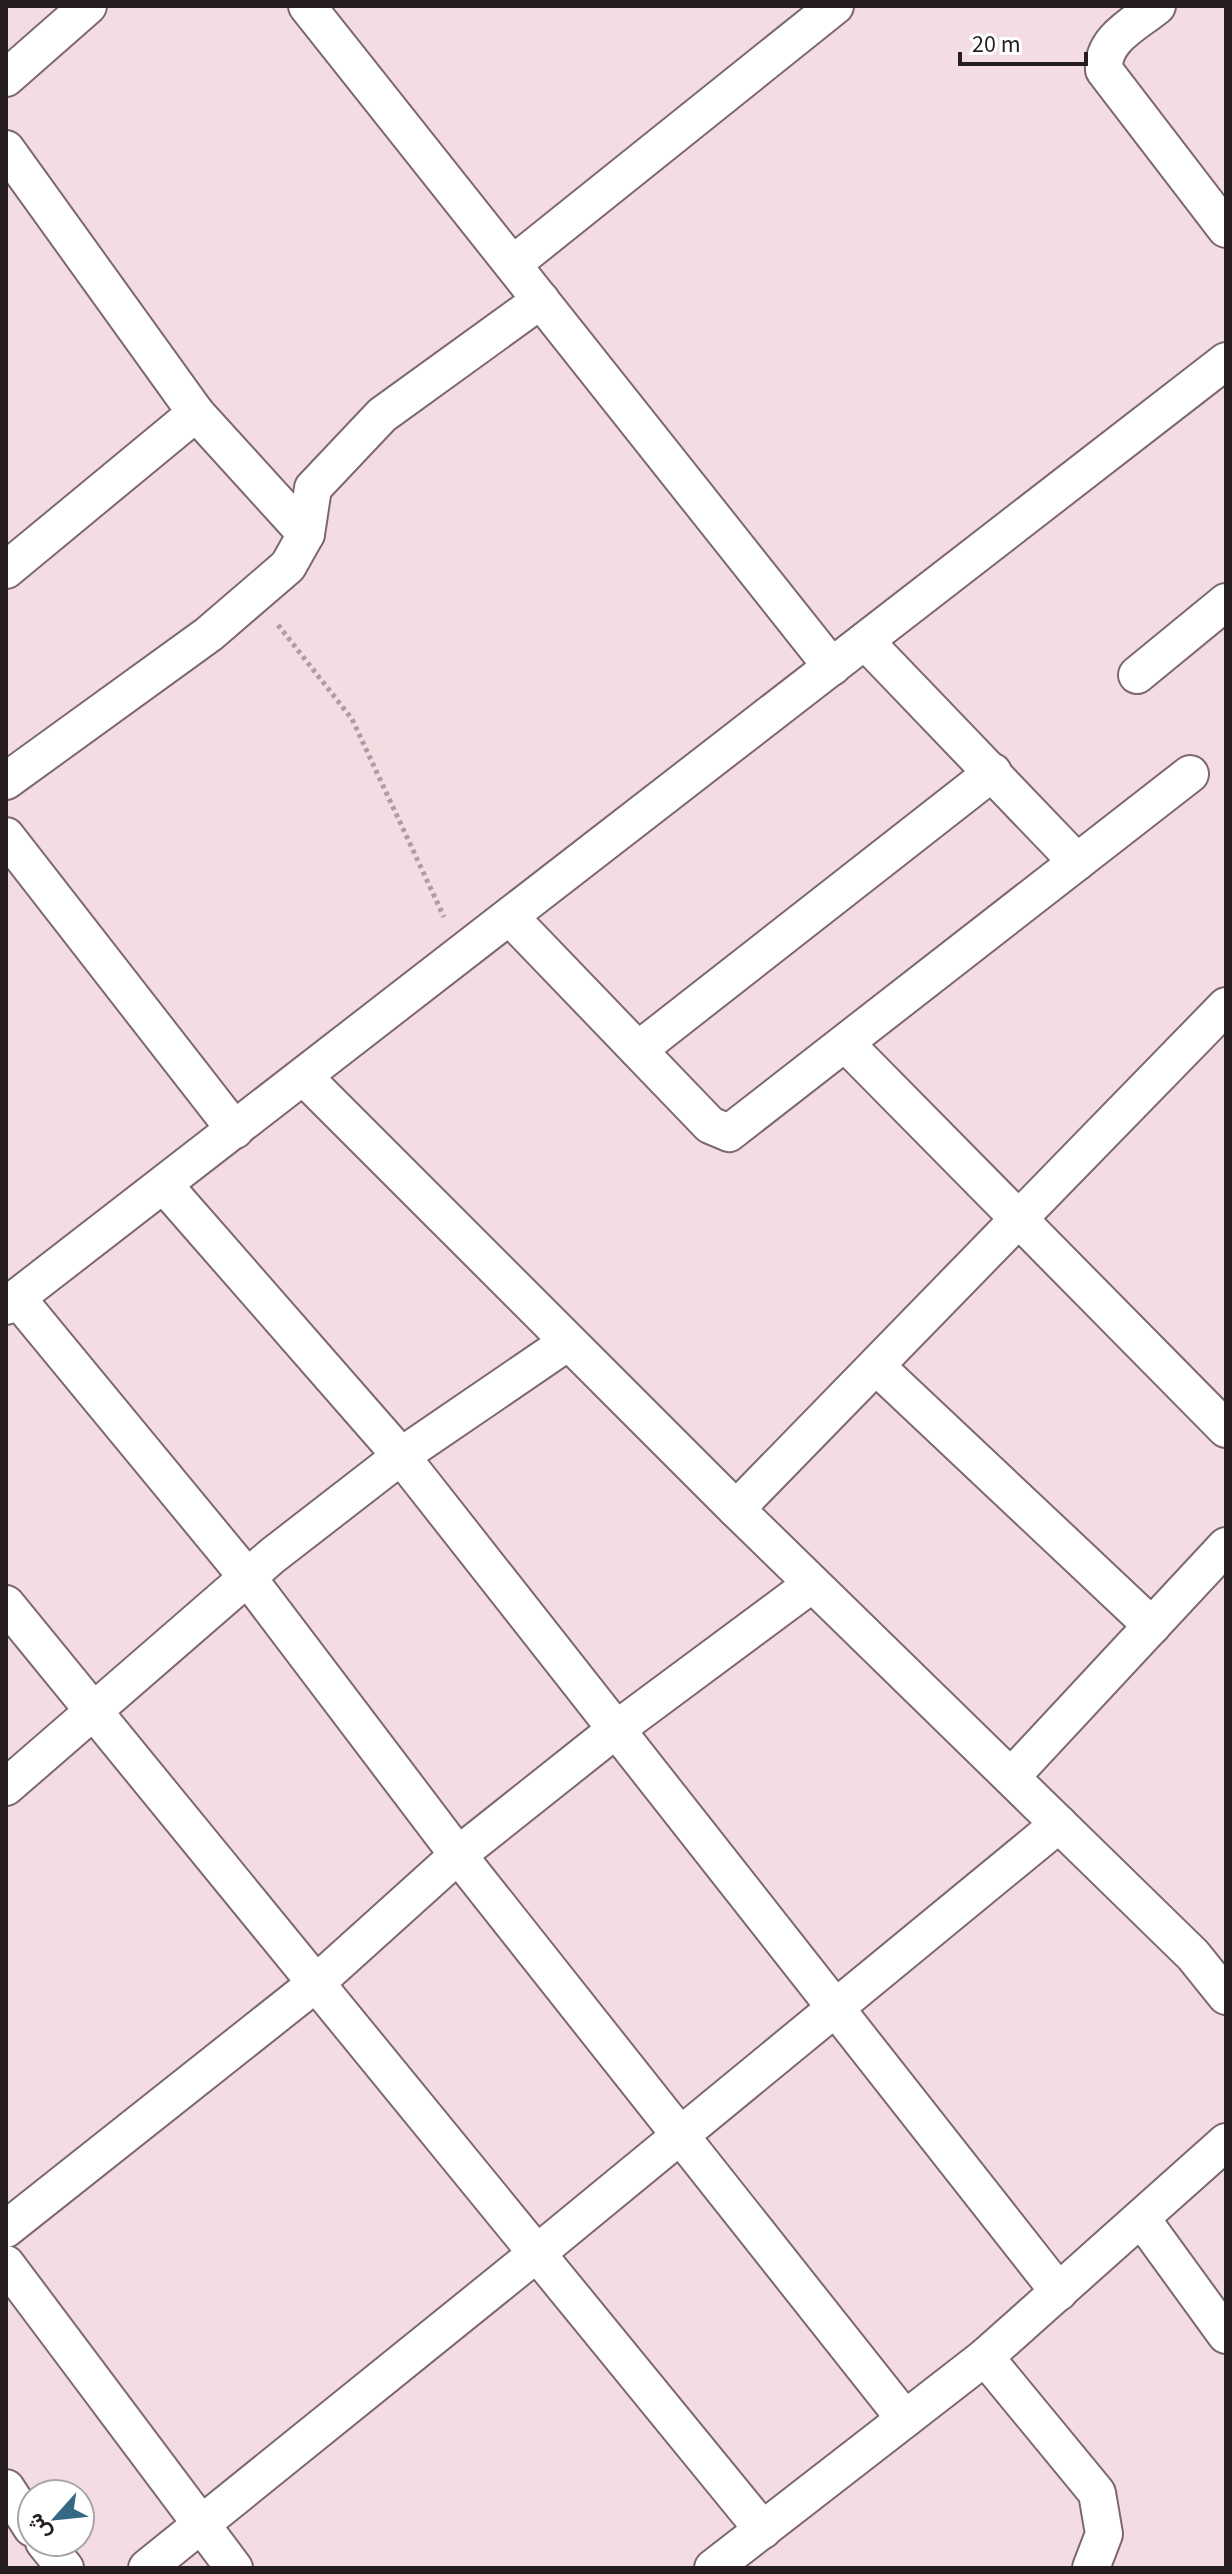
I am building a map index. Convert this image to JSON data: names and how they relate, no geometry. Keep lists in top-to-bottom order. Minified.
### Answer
{"scale_bar":"20 m","north":"bottom left"}
